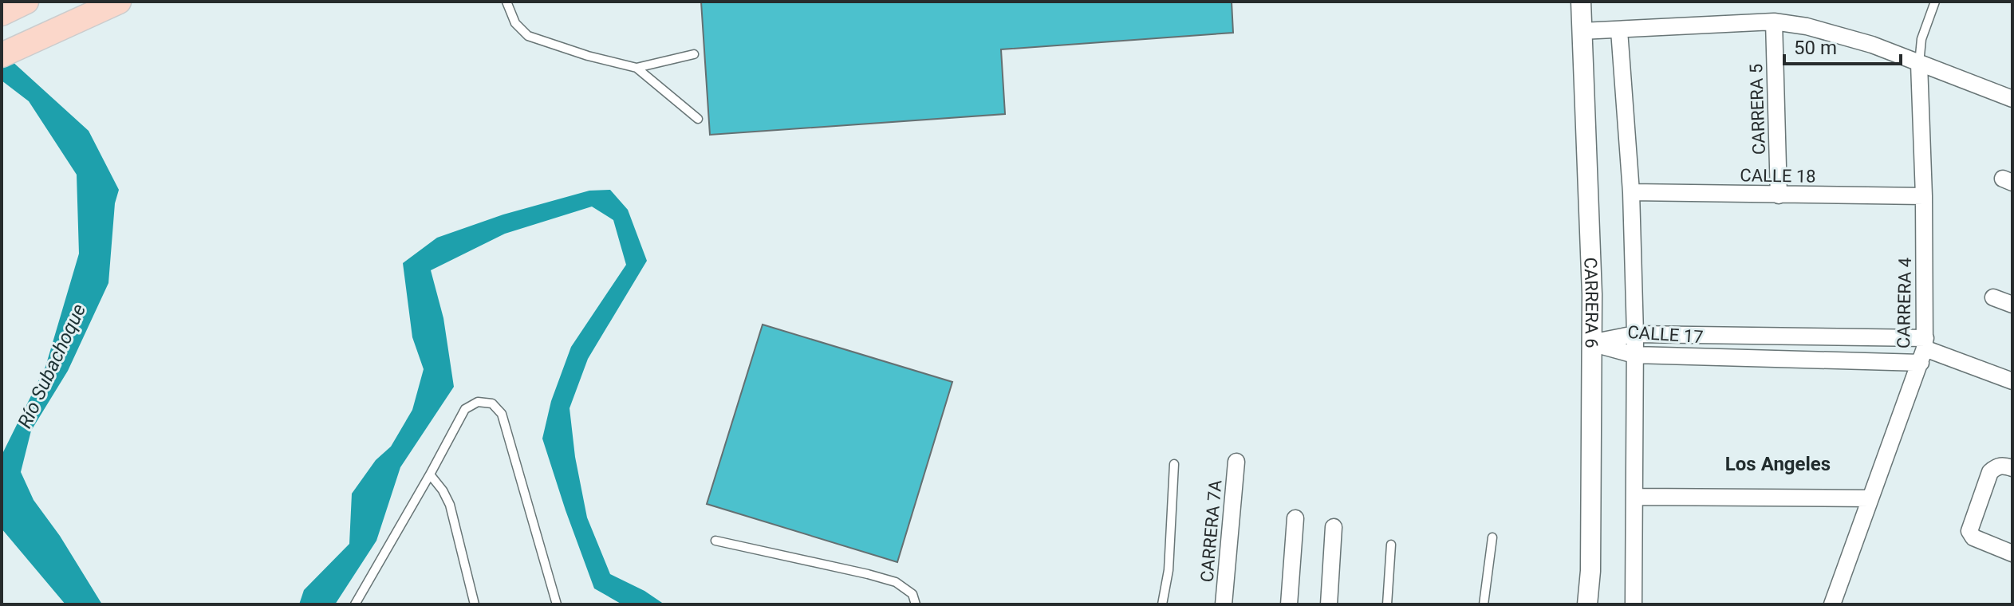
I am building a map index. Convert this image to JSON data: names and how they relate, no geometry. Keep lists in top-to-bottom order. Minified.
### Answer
{"streets":{"street":["CARRERA 5","CALLE 18","CARRERA 6","CARRERA 4","CALLE 17","CARRERA 7A"]},"crossings":[["CARRERA 5","CALLE 18"],["CALLE 18","CARRERA 4"],["CARRERA 6","CALLE 17"],["CARRERA 4","CALLE 17"]],"districts":["Los Angeles"],"water":["Río Subachoque"],"scale_bar":"50 m"}
